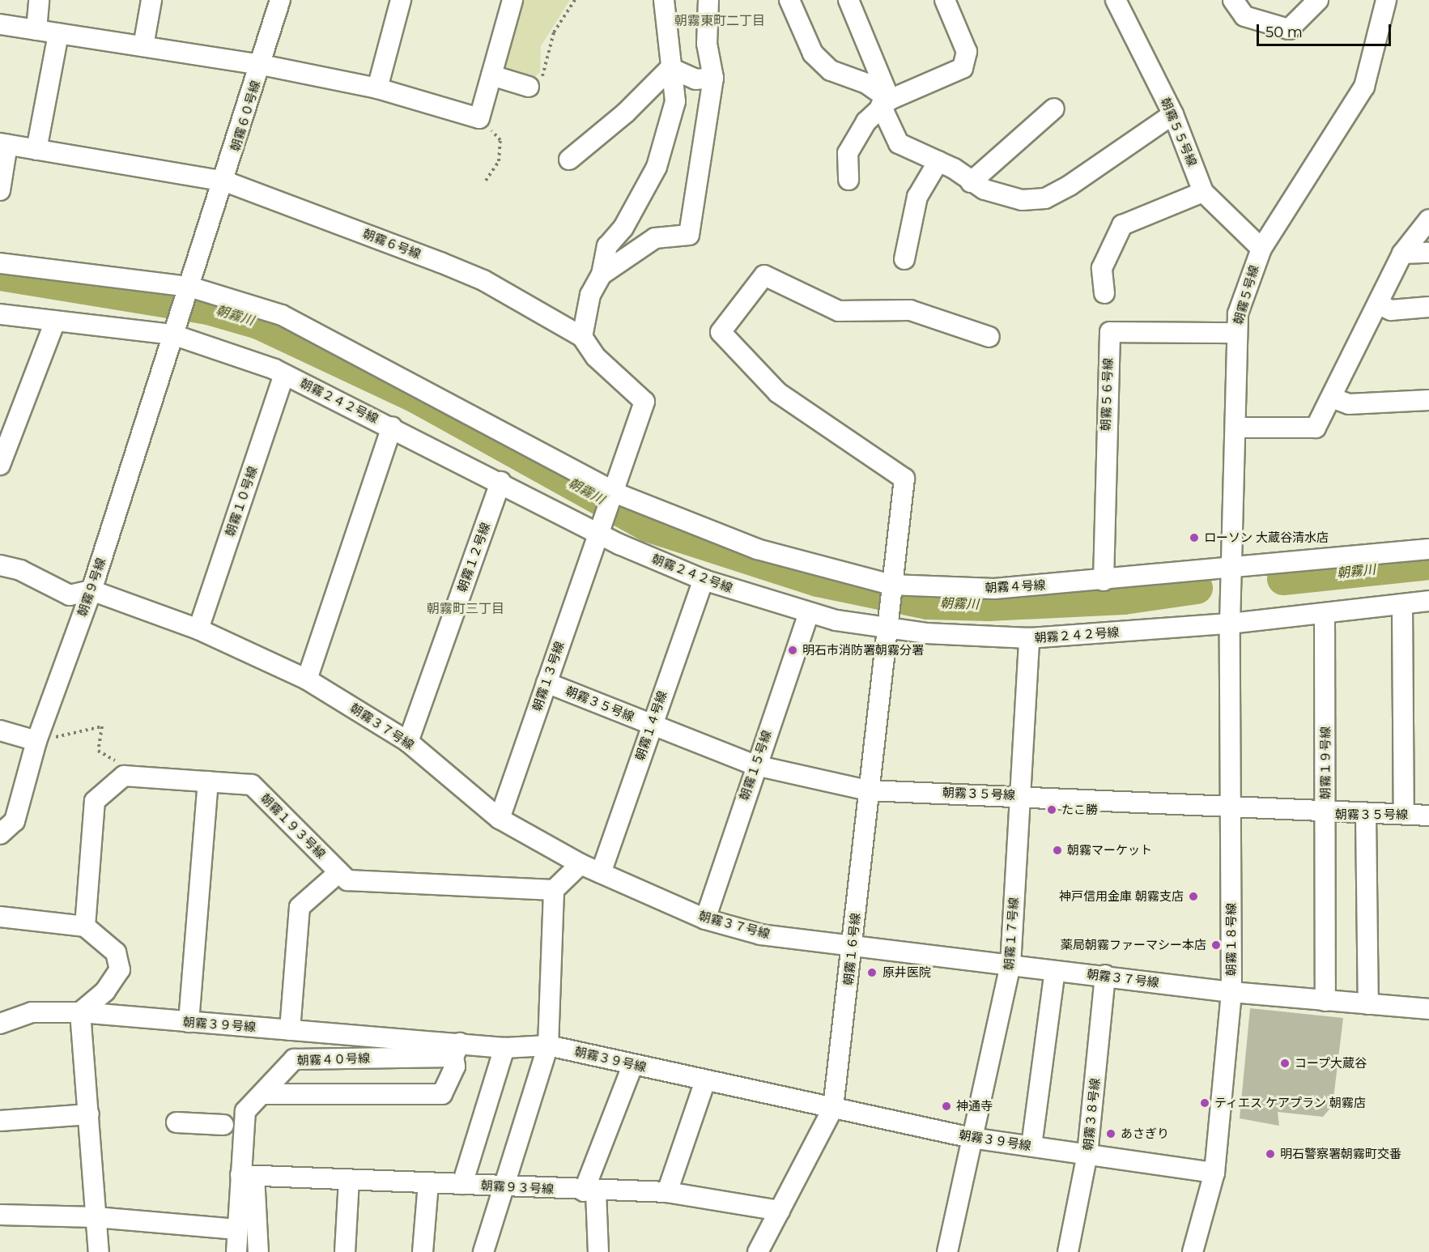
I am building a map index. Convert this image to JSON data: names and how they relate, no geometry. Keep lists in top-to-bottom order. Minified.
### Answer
{"streets":{"street":["朝霧６０号線","朝霧５５号線","朝霧６号線","朝霧５号線","朝霧５６号線","朝霧２４２号線","朝霧１０号線","朝霧１２号線","朝霧４号線","朝霧９号線","朝霧１３号線","朝霧３５号線","朝霧１４号線","朝霧３７号線","朝霧１９号線","朝霧１５号線","朝霧１９３号線","朝霧１７号線","朝霧１８号線","朝霧１６号線","朝霧３９号線","朝霧４０号線","朝霧３８号線","朝霧９３号線"]},"crossings":[["朝霧６０号線","朝霧６号線"],["朝霧６０号線","朝霧２４２号線"],["朝霧６０号線","朝霧４号線"],["朝霧６０号線","朝霧９号線"],["朝霧５５号線","朝霧５号線"],["朝霧６号線","朝霧４号線"],["朝霧６号線","朝霧１３号線"],["朝霧５号線","朝霧５６号線"],["朝霧５号線","朝霧２４２号線"],["朝霧５号線","朝霧４号線"],["朝霧５号線","朝霧１８号線"],["朝霧５６号線","朝霧４号線"],["朝霧２４２号線","朝霧１０号線"],["朝霧２４２号線","朝霧１２号線"],["朝霧２４２号線","朝霧９号線"],["朝霧２４２号線","朝霧１３号線"],["朝霧２４２号線","朝霧１４号線"],["朝霧２４２号線","朝霧１９号線"],["朝霧２４２号線","朝霧１５号線"],["朝霧２４２号線","朝霧１７号線"],["朝霧２４２号線","朝霧１８号線"],["朝霧２４２号線","朝霧１６号線"],["朝霧１０号線","朝霧３７号線"],["朝霧１２号線","朝霧３７号線"],["朝霧４号線","朝霧１３号線"],["朝霧４号線","朝霧１６号線"],["朝霧９号線","朝霧３７号線"],["朝霧１３号線","朝霧３５号線"],["朝霧１３号線","朝霧３７号線"],["朝霧３５号線","朝霧１４号線"],["朝霧３５号線","朝霧１９号線"],["朝霧３５号線","朝霧１５号線"],["朝霧３５号線","朝霧１７号線"],["朝霧３５号線","朝霧１８号線"],["朝霧３５号線","朝霧１６号線"],["朝霧１４号線","朝霧３７号線"],["朝霧３７号線","朝霧１９号線"],["朝霧３７号線","朝霧１５号線"],["朝霧３７号線","朝霧１７号線"],["朝霧３７号線","朝霧１８号線"],["朝霧３７号線","朝霧１６号線"],["朝霧３７号線","朝霧３８号線"],["朝霧１７号線","朝霧３９号線"],["朝霧１８号線","朝霧３９号線"],["朝霧１６号線","朝霧３９号線"],["朝霧１６号線","朝霧９３号線"],["朝霧３９号線","朝霧４０号線"],["朝霧３９号線","朝霧３８号線"],["朝霧４０号線","朝霧９３号線"]],"districts":["朝霧東町二丁目","朝霧町三丁目"],"water":["朝霧川"],"places":["ローソン 大蔵谷清水店","明石市消防署朝霧分署","たこ勝","朝霧マーケット","神戸信用金庫 朝霧支店","薬局朝霧ファーマシー本店","原井医院","コープ大蔵谷","ティエス ケアプラン 朝霧店","神通寺","あさぎり","明石警察署朝霧町交番"],"scale_bar":"50 m"}
